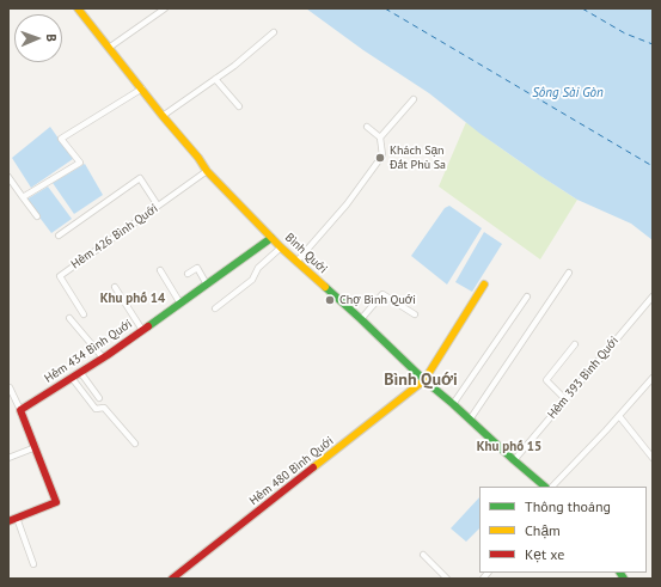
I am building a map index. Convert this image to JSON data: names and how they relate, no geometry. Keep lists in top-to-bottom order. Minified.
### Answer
{"streets":{"street":["Hẻm 426 Bình Quới","Bình Quới","Hẻm 434 Bình Quới","Hẻm 393 Bình Quới","Hẻm 480 Bình Quới"]},"crossings":[["Hẻm 426 Bình Quới","Bình Quới"],["Bình Quới","Hẻm 434 Bình Quới"],["Bình Quới","Hẻm 393 Bình Quới"],["Bình Quới","Hẻm 480 Bình Quới"]],"districts":["Khu phố 14","Bình Quới","Khu phố 15"],"water":["Sông Sài Gòn"],"places":["Khách Sạn Đất Phù Sa","Chợ Bình Quới"],"legend":["Thông thoáng","Chậm","Kẹt xe"],"north":"right"}
